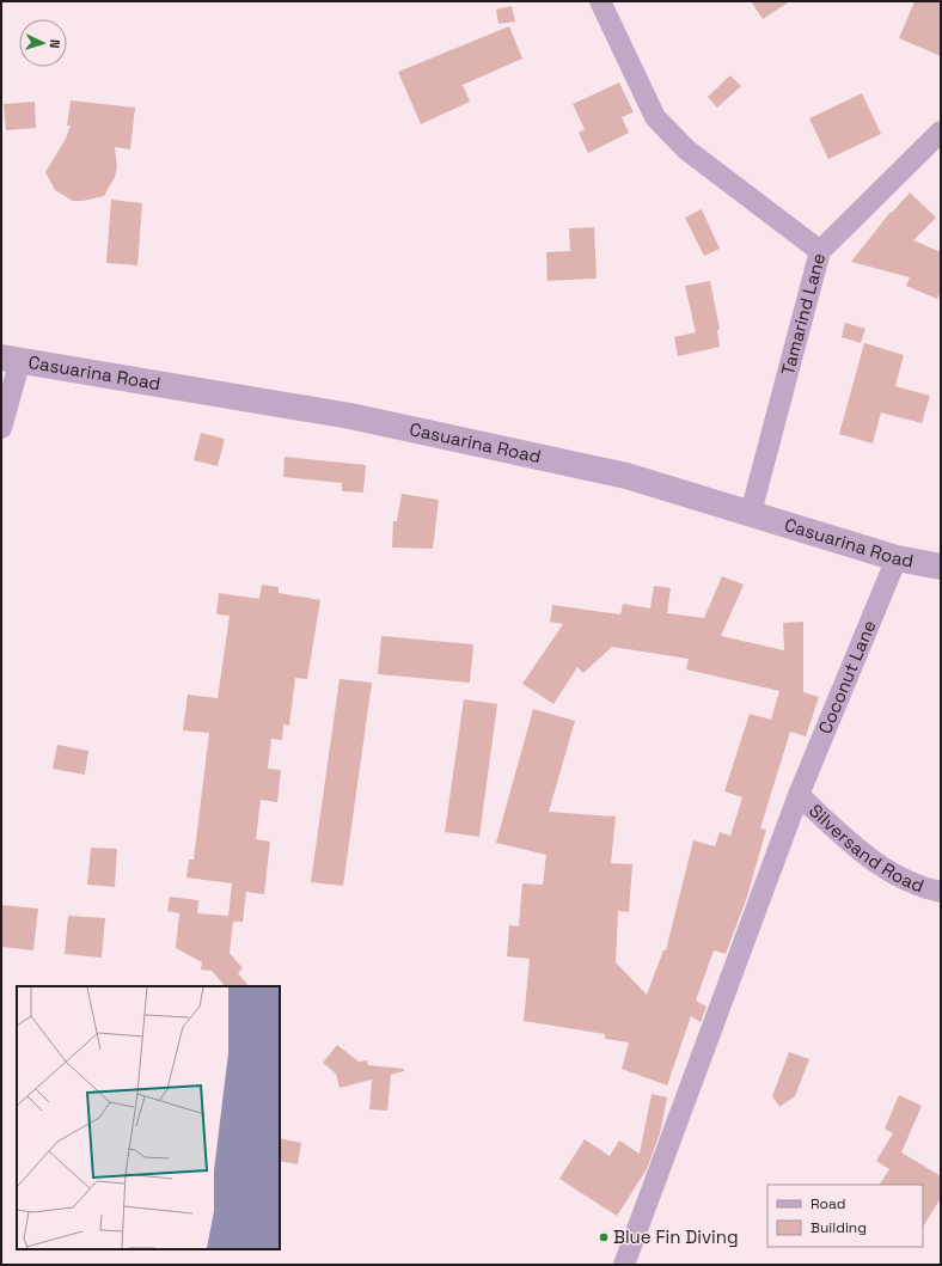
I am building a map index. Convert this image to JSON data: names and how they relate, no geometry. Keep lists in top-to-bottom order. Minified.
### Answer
{"streets":{"street":["Tamarind Lane","Casuarina Road","Coconut Lane","Silversand Road"]},"crossings":[["Tamarind Lane","Casuarina Road"],["Casuarina Road","Coconut Lane"],["Coconut Lane","Silversand Road"]],"places":["Blue Fin Diving"],"legend":["Road","Building"],"north":"right"}
